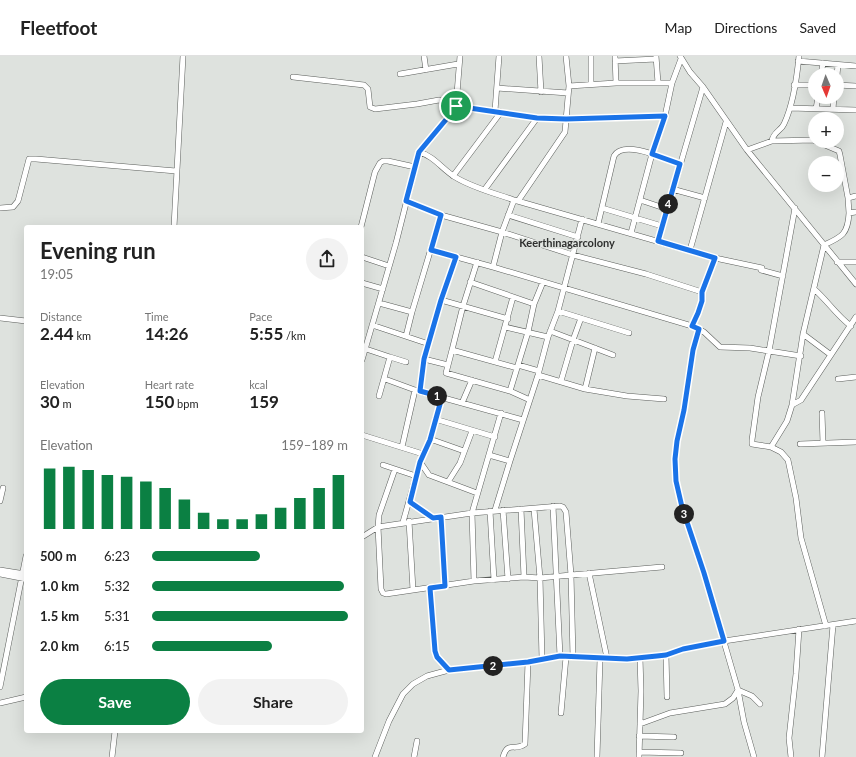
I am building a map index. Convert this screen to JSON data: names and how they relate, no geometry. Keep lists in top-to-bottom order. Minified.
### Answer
{"districts":["Keerthinagarcolony"],"north":"bottom","page":{"header":"Fleetfoot","nav":["Map","Directions","Saved"],"map_buttons":["+","−"],"pins":["4","1","3","2"],"heading":["Evening run","19:05"],"stats":[["Distance","2.44 km"],["Time","14:26"],["Pace","5:55 /km"],["Elevation","30 m"],["Heart rate","150 bpm"],["kcal","159"]],"chart":["Elevation","159–189 m"],"list":[{"name":"500 m","note":"6:23"},{"name":"1.0 km","note":"5:32"},{"name":"1.5 km","note":"5:31"},{"name":"2.0 km","note":"6:15"}],"buttons":["Save","Share"]}}
